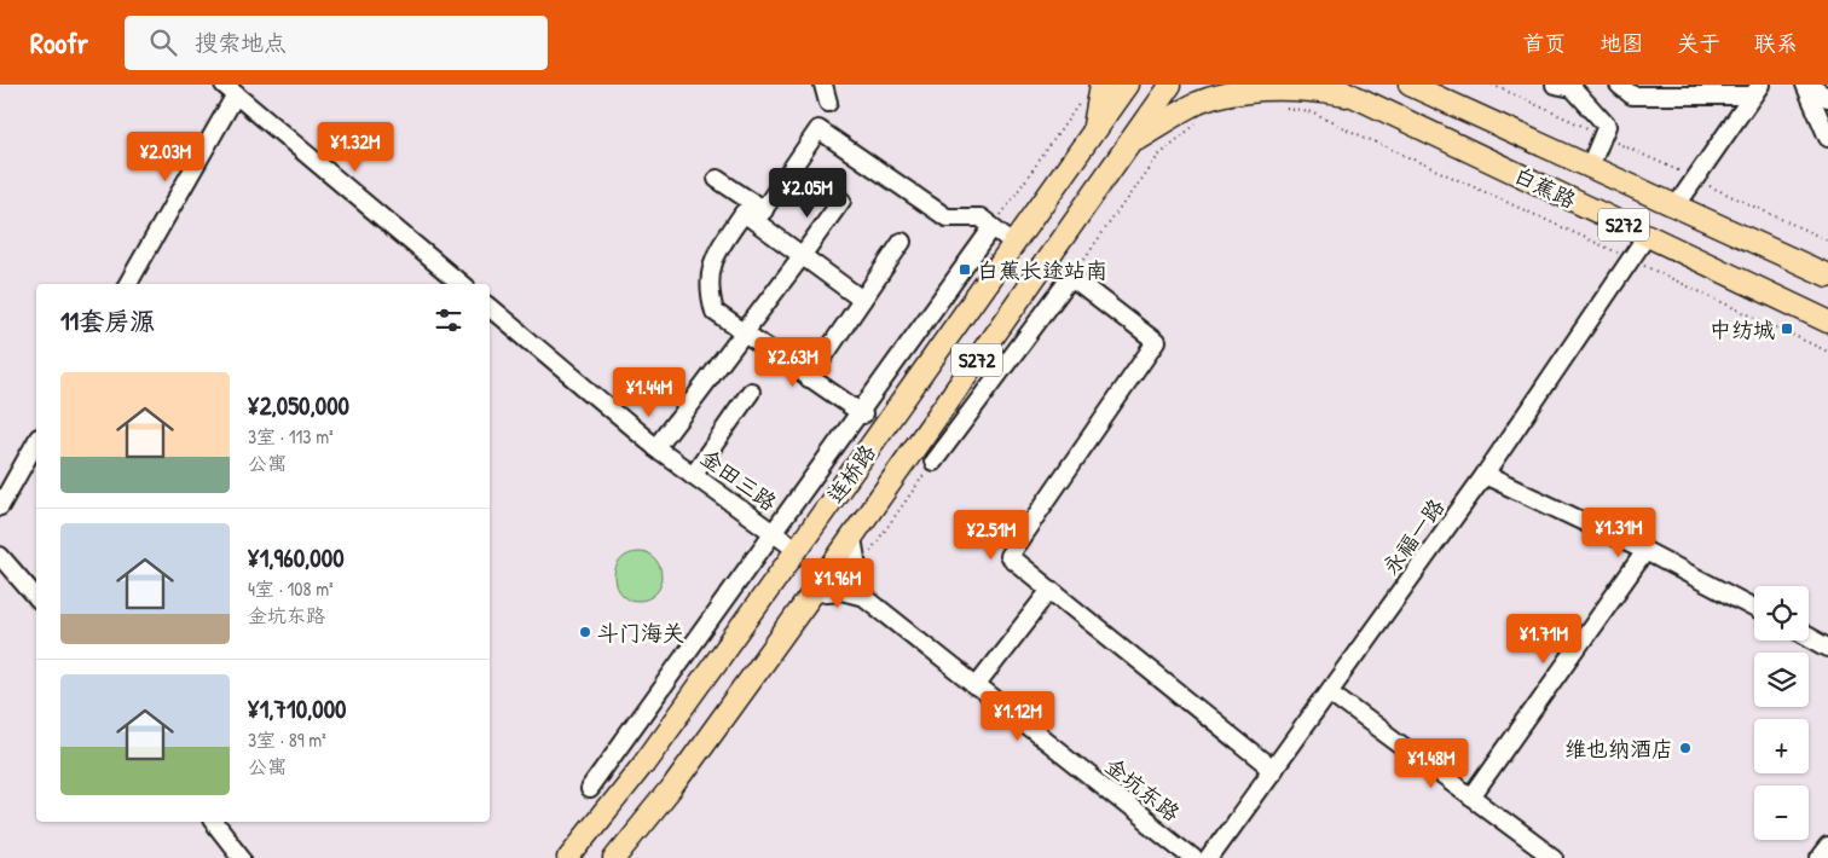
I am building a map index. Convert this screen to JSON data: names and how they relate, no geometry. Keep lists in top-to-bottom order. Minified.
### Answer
{"streets":{"main road":["白蕉路","S272","连桥路"],"street":["金田三路","永福一路","金坑东路"]},"crossings":[["白蕉路","S272"],["白蕉路","永福一路"],["连桥路","金田三路"],["连桥路","金坑东路"]],"places":{"transit":["白蕉长途站南","中纺城"],"other":["斗门海关","维也纳酒店"]},"page":{"header":"Roofr","search":"搜索地点","nav":["首页","地图","关于","联系"],"price":["¥1.32M","¥2.03M","¥2.05M","¥2.63M","¥1.44M","¥1.31M","¥2.51M","¥1.96M","¥1.71M","¥1.12M","¥1.48M"],"heading":"11套房源","list":[{"name":"¥2,050,000","note":"3室 · 113 m² · 公寓"},{"name":"¥1,960,000","note":"4室 · 108 m² · 金坑东路"},{"name":"¥1,710,000","note":"3室 · 89 m² · 公寓"}],"map_buttons":["+","−"]}}
